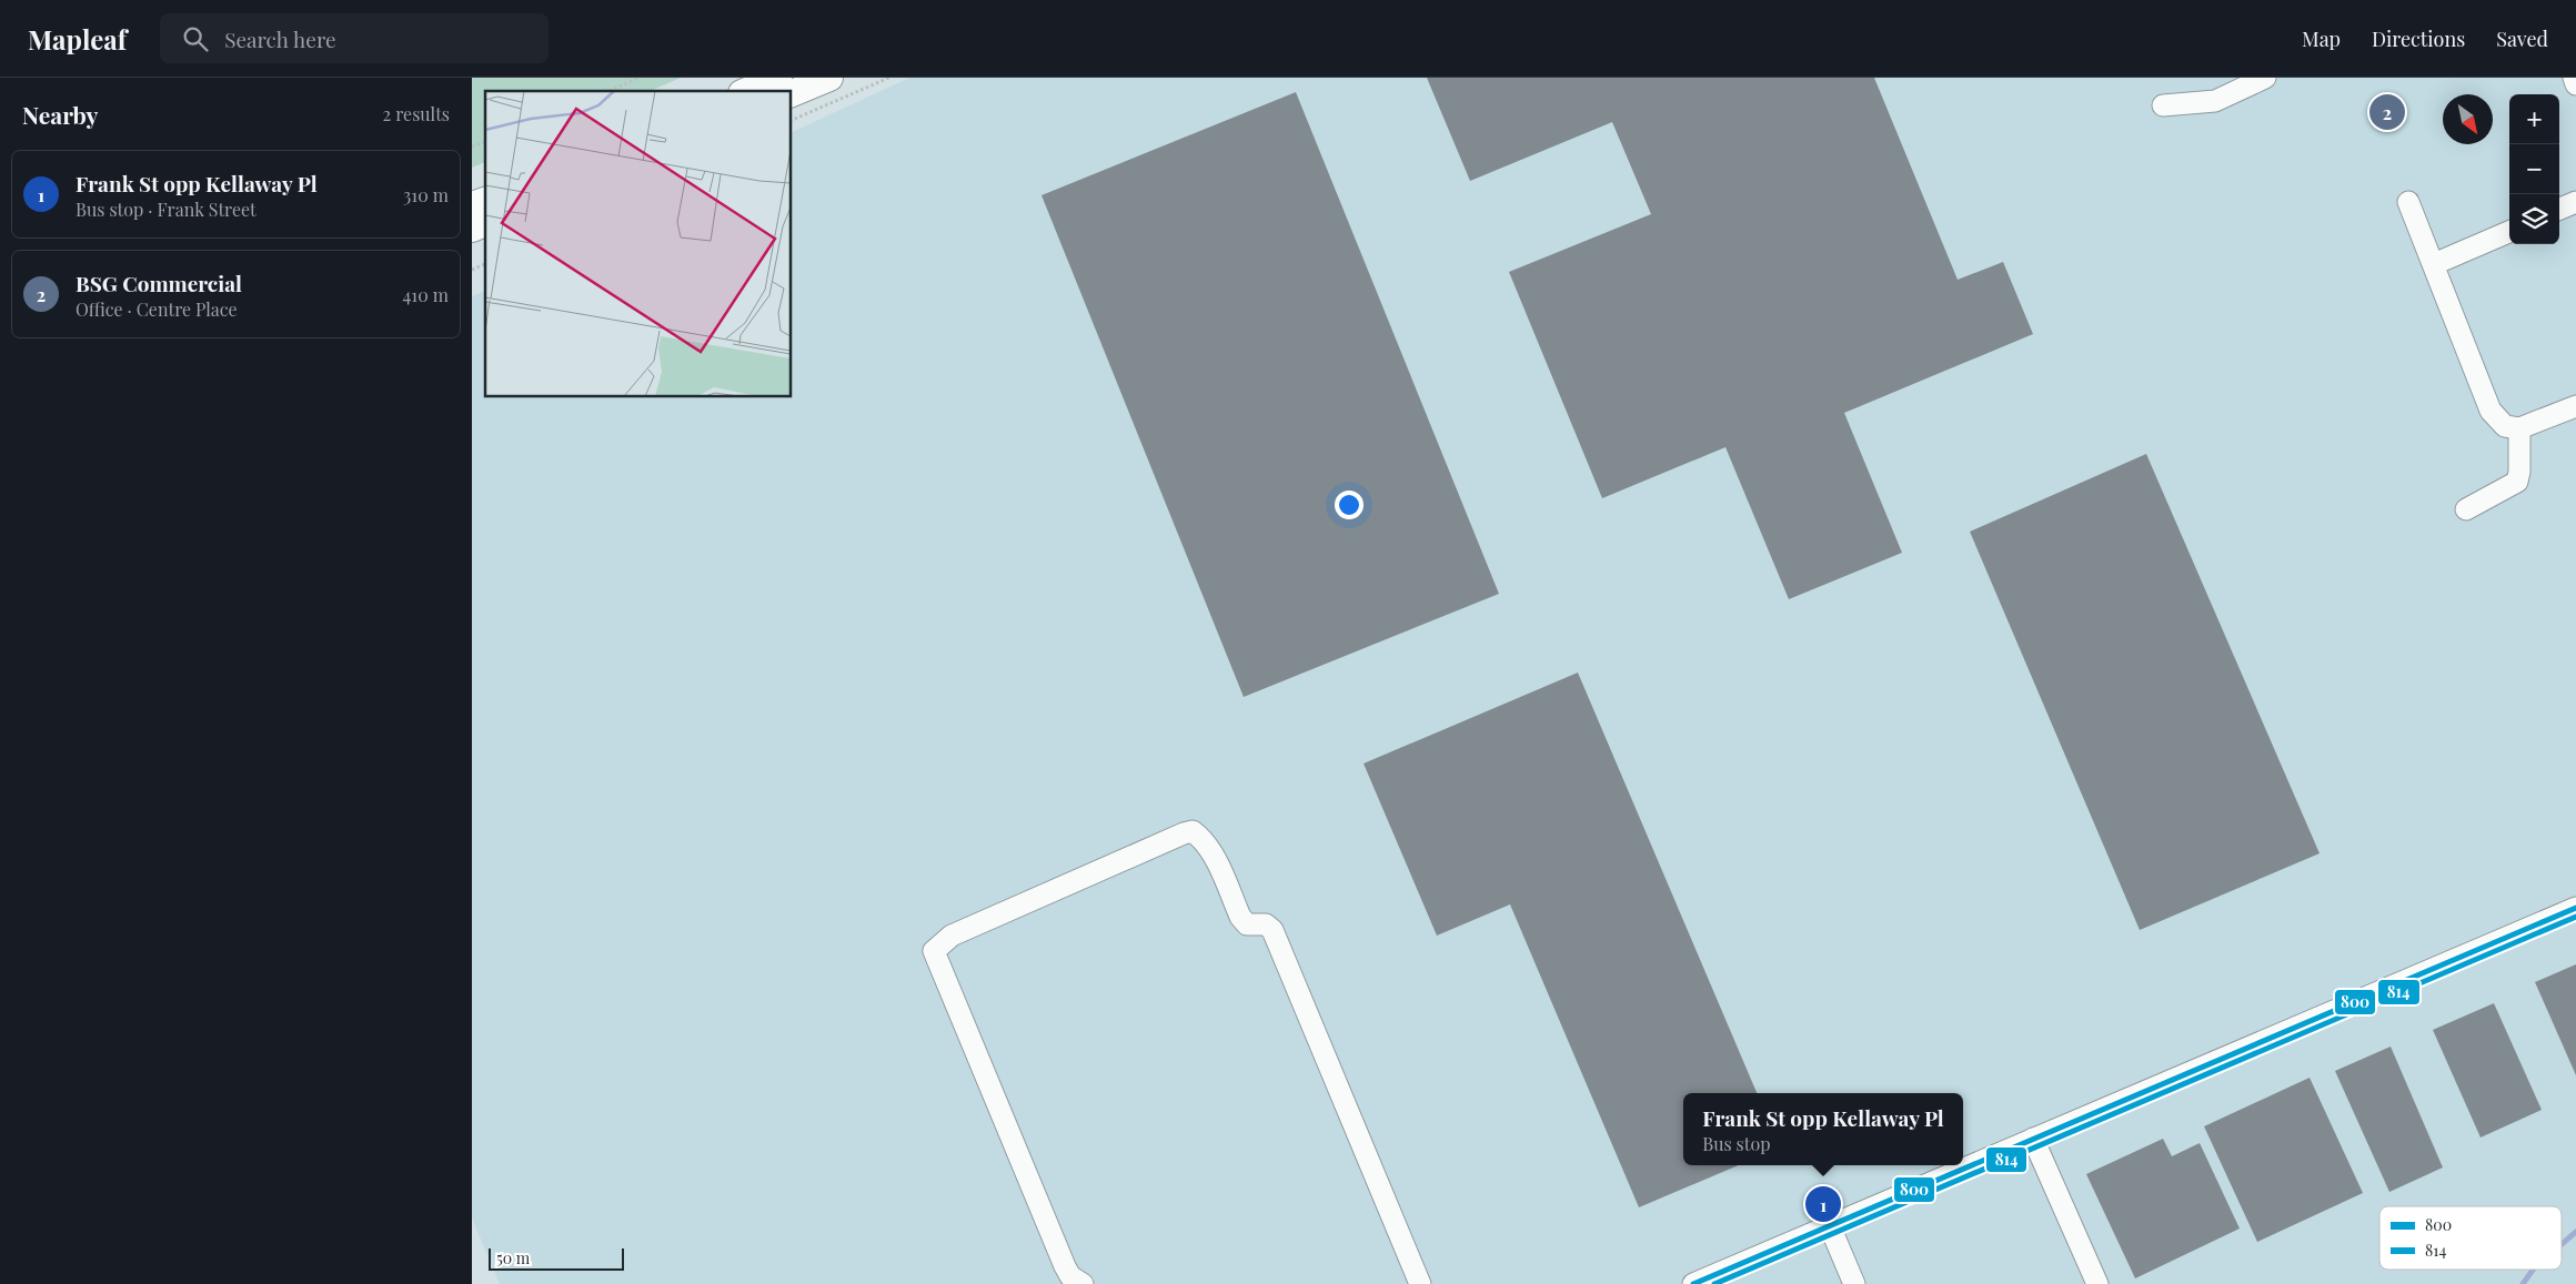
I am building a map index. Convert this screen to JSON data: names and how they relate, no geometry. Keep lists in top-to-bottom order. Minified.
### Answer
{"lines":["transit line 800","transit line 814"],"legend":["800","814"],"scale_bar":"50 m","north":"bottom right","page":{"header":"Mapleaf","search":"Search here","nav":["Map","Directions","Saved"],"heading":["Nearby","2 results"],"pins":["2","1"],"map_buttons":["+","−"],"list":[{"mark":"1","name":"Frank St opp Kellaway Pl","note":"Bus stop · Frank Street","value":"310 m"},{"mark":"2","name":"BSG Commercial","note":"Office · Centre Place","value":"410 m"}],"popup":["Frank St opp Kellaway Pl","Bus stop"],"scale":"50 m"}}
